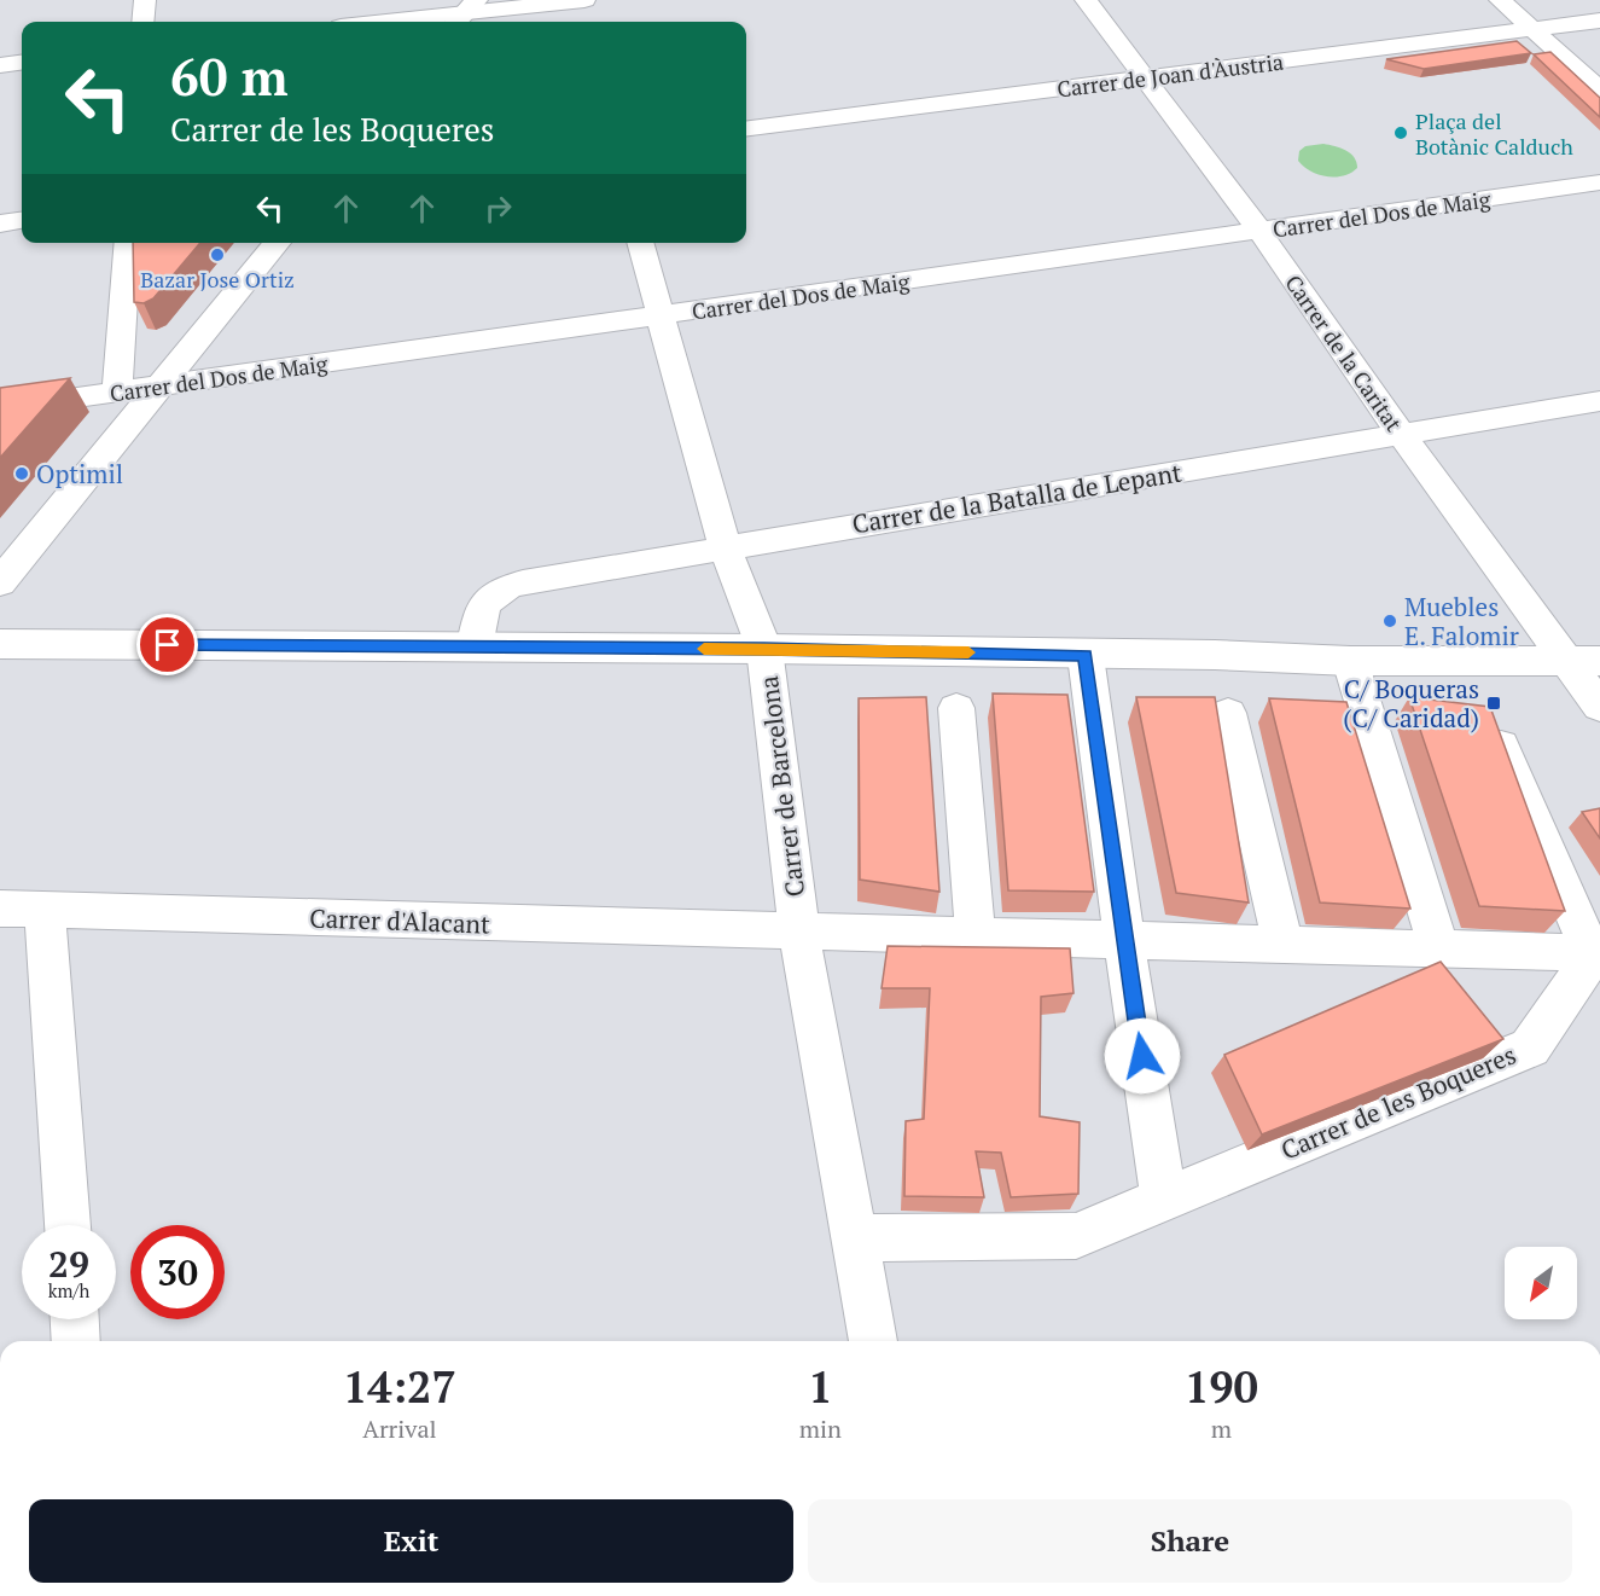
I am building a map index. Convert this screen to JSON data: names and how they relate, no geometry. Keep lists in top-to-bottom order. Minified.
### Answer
{"streets":{"street":["Carrer de Joan d'Àustria","Carrer del Dos de Maig","Carrer de la Caritat","Carrer de la Batalla de Lepant","Carrer de Barcelona","Carrer d'Alacant","Carrer de les Boqueres"]},"crossings":[["Carrer de Joan d'Àustria","Carrer de la Caritat"],["Carrer del Dos de Maig","Carrer de la Caritat"],["Carrer del Dos de Maig","Carrer de Barcelona"],["Carrer de la Caritat","Carrer de la Batalla de Lepant"],["Carrer de la Batalla de Lepant","Carrer de Barcelona"],["Carrer de Barcelona","Carrer d'Alacant"],["Carrer de Barcelona","Carrer de les Boqueres"]],"places":{"other":["Plaça del Botànic Calduch","Bazar Jose Ortiz","Optimil","Muebles E. Falomir"],"transit":["C/ Boqueras (C/ Caridad)"]},"north":"bottom left","page":{"turn":["60 m","Carrer de les Boqueres"],"speed":"29 km/h","limit":"30","eta":["14:27","Arrival","1","min","190","m"],"buttons":["Exit","Share"]}}
